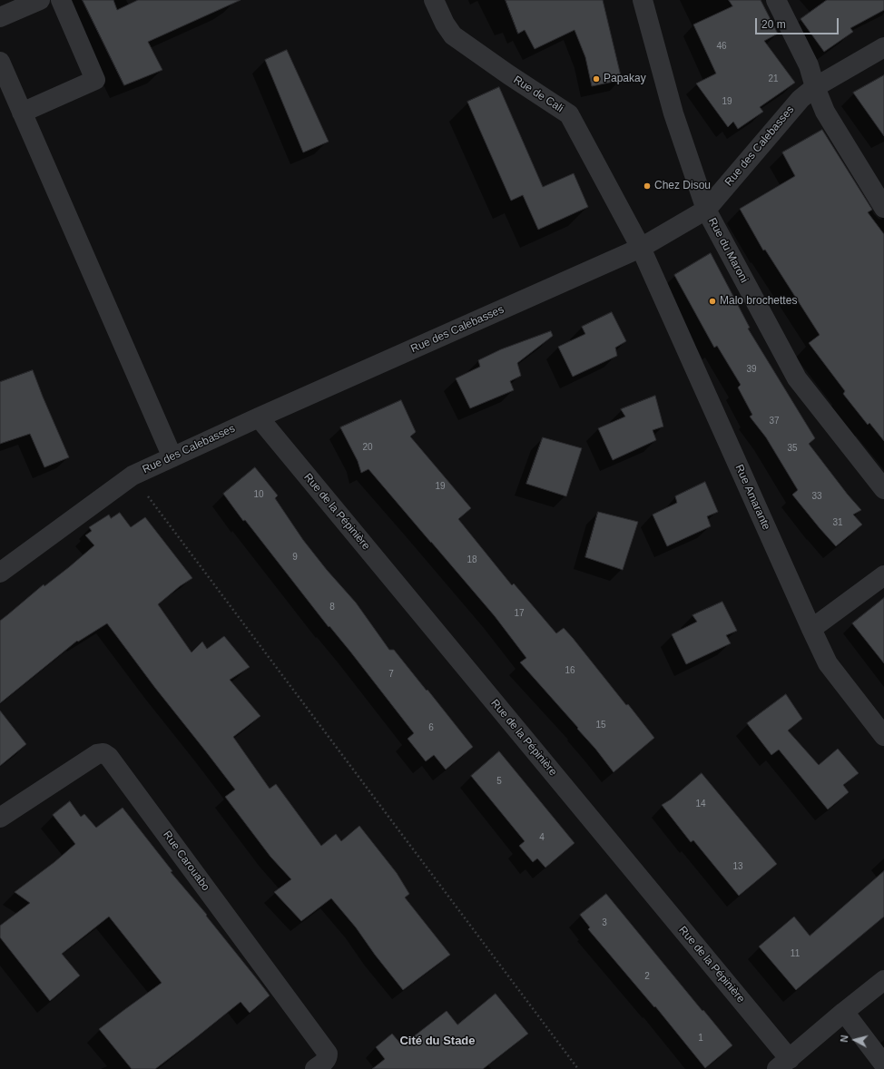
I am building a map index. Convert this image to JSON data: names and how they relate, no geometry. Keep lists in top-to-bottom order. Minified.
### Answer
{"streets":{"street":["Rue de Cali","Rue des Calebasses","Rue du Maroni","Rue Amarante","Rue de la Pépinière","Rue Carouabo"]},"crossings":[["Rue de Cali","Rue des Calebasses"],["Rue de Cali","Rue Amarante"],["Rue des Calebasses","Rue du Maroni"],["Rue des Calebasses","Rue Amarante"],["Rue des Calebasses","Rue de la Pépinière"]],"districts":["Cité du Stade"],"places":["Papakay","Chez Disou","Malo brochettes"],"house_numbers":["46","21","19","39","37","20","35","19","10","33","31","9","18","8","17","16","7","15","6","5","14","4","13","3","11","2","1"],"scale_bar":"20 m","north":"left"}
